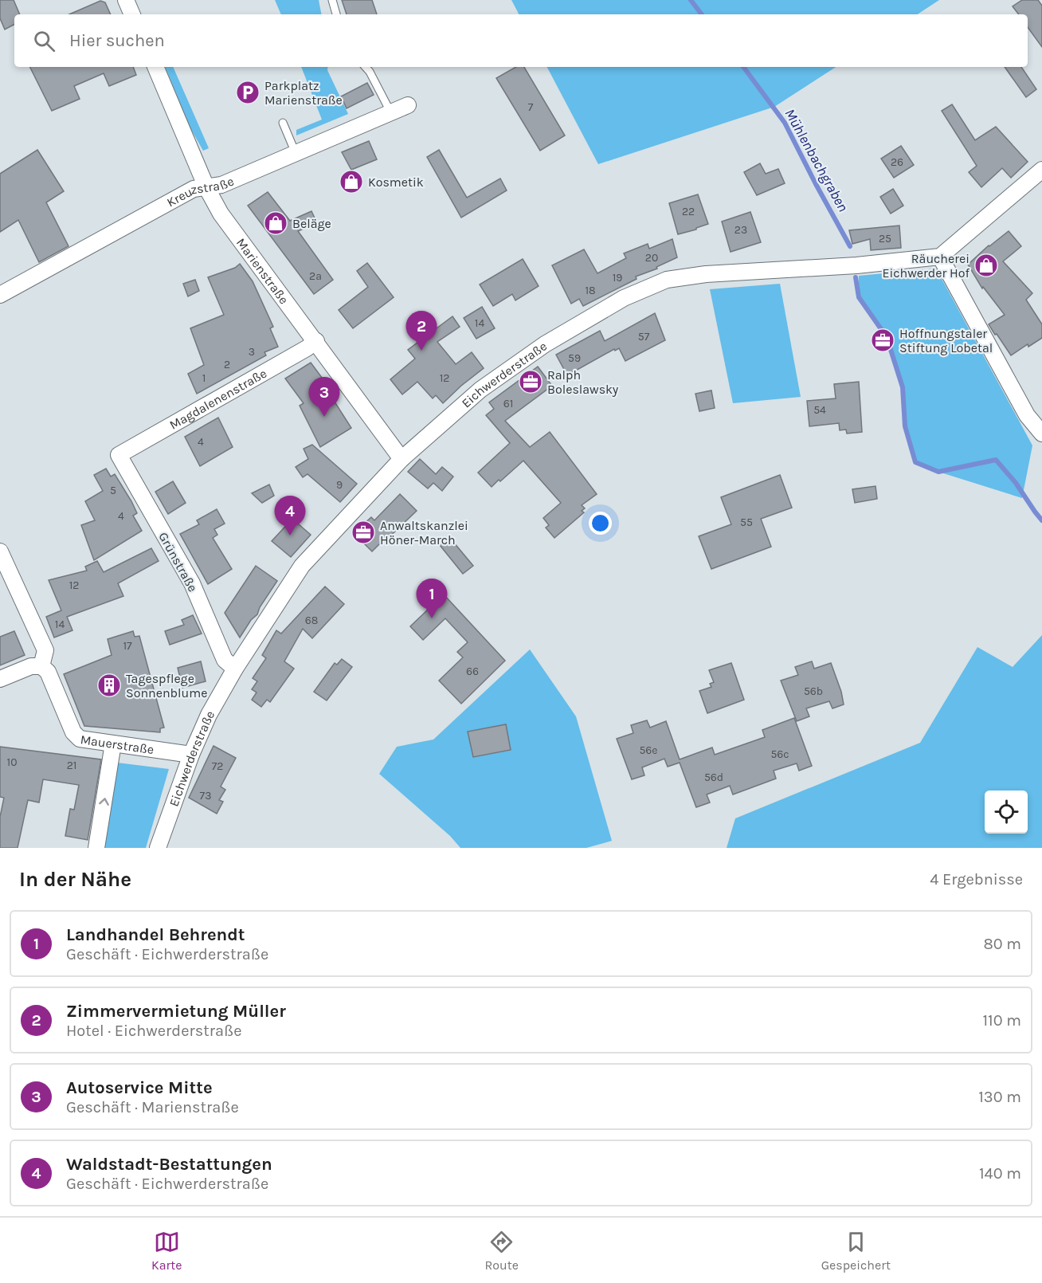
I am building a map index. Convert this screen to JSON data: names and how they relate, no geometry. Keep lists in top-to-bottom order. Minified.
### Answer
{"streets":{"street":["Kreuzstraße","Marienstraße","Eichwerderstraße","Magdalenenstraße","Grünstraße","Mauerstraße"]},"crossings":[["Kreuzstraße","Marienstraße"],["Marienstraße","Eichwerderstraße"],["Marienstraße","Magdalenenstraße"],["Eichwerderstraße","Grünstraße"],["Eichwerderstraße","Mauerstraße"],["Magdalenenstraße","Grünstraße"]],"water":["Mühlenbachgraben"],"places":{"parking":["Parkplatz Marienstraße"],"shop":["Kosmetik","Beläge","Räucherei Eichwerder Hof"],"office":["Hoffnungstaler Stiftung Lobetal","Ralph Boleslawsky","Anwaltskanzlei Höner-March"],"building":["Tagespflege Sonnenblume"]},"house_numbers":["7","26","22","23","25","20","2a","19","18","14","57","3","59","2","1","12","61","54","4","9","5","4","55","12","68","14","17","66","56b","56e","56c","10","21","72","56d","73"],"page":{"search":"Hier suchen","pins":["2","3","4","1"],"heading":["In der Nähe","4 Ergebnisse"],"list":[{"mark":"1","name":"Landhandel Behrendt","note":"Geschäft · Eichwerderstraße","value":"80 m"},{"mark":"2","name":"Zimmervermietung Müller","note":"Hotel · Eichwerderstraße","value":"110 m"},{"mark":"3","name":"Autoservice Mitte","note":"Geschäft · Marienstraße","value":"130 m"},{"mark":"4","name":"Waldstadt-Bestattungen","note":"Geschäft · Eichwerderstraße","value":"140 m"}],"nav":["Karte","Route","Gespeichert"]}}
